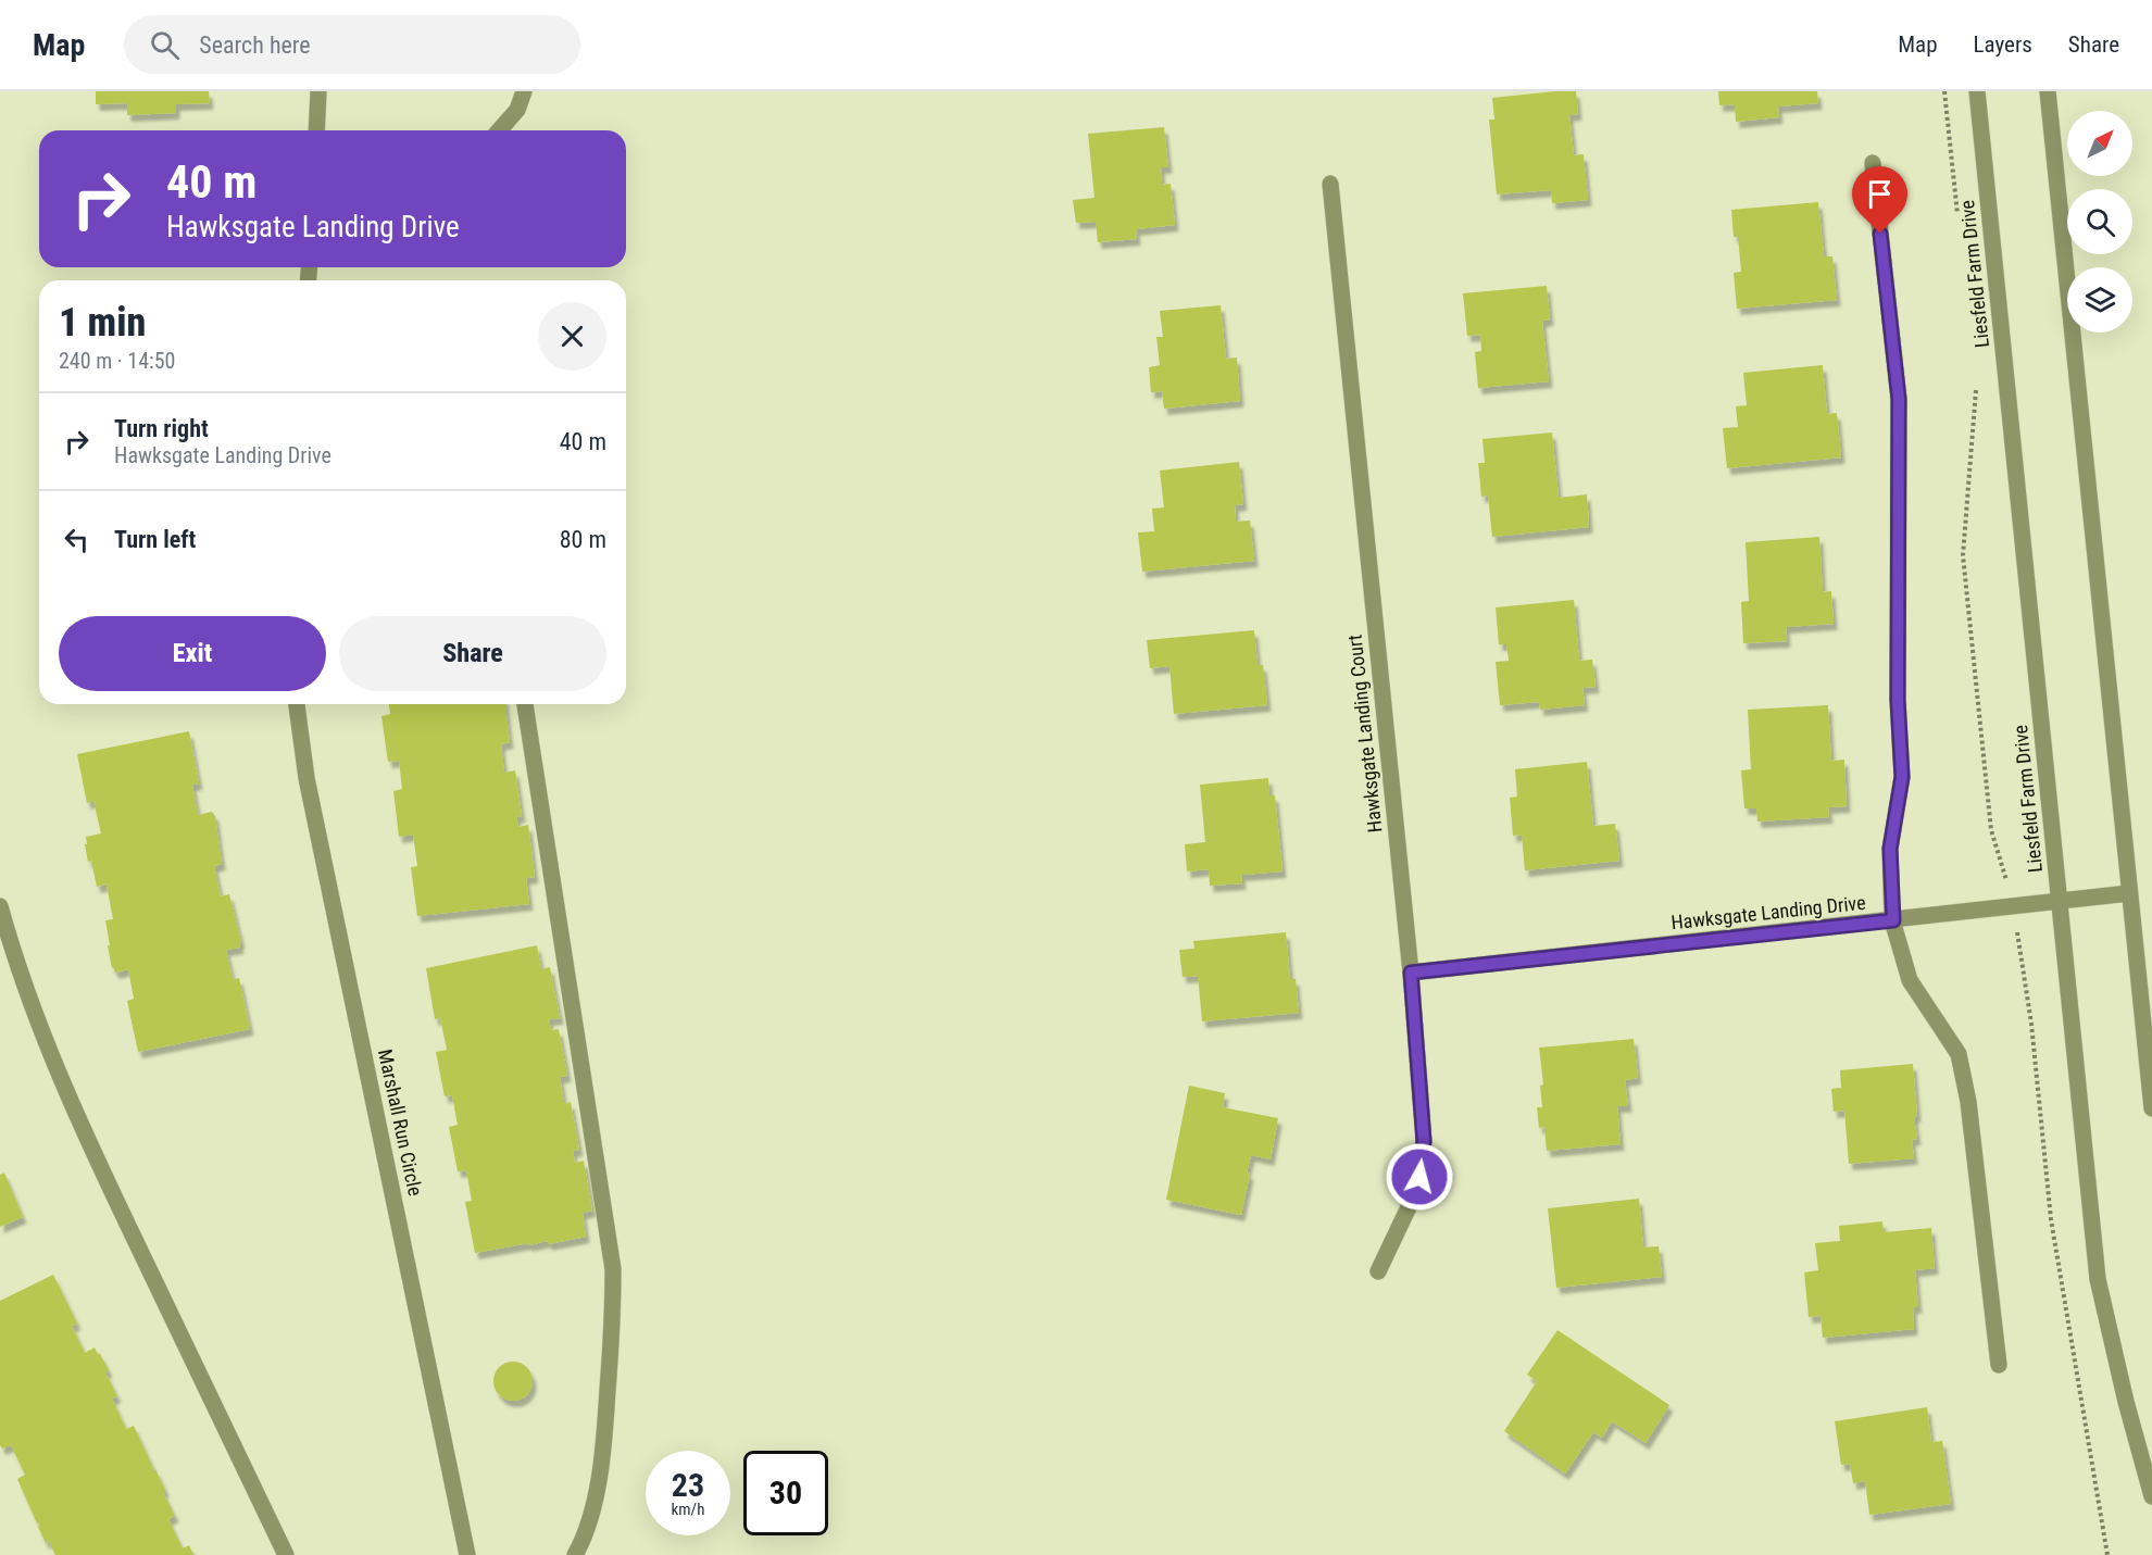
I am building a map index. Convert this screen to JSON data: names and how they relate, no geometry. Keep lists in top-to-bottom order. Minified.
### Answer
{"streets":{"street":["Liesfeld Farm Drive","Hawksgate Landing Court","Hawksgate Landing Drive","Marshall Run Circle"]},"crossings":[["Liesfeld Farm Drive","Hawksgate Landing Drive"],["Hawksgate Landing Court","Hawksgate Landing Drive"]],"north":"top right","page":{"header":"Map","search":"Search here","nav":["Map","Layers","Share"],"turn":["40 m","Hawksgate Landing Drive"],"heading":["1 min","240 m · 14:50"],"list":[{"name":"Turn right","note":"Hawksgate Landing Drive","value":"40 m"},{"name":"Turn left","value":"80 m"}],"buttons":["Exit","Share"],"speed":"23 km/h","limit":"30"}}
